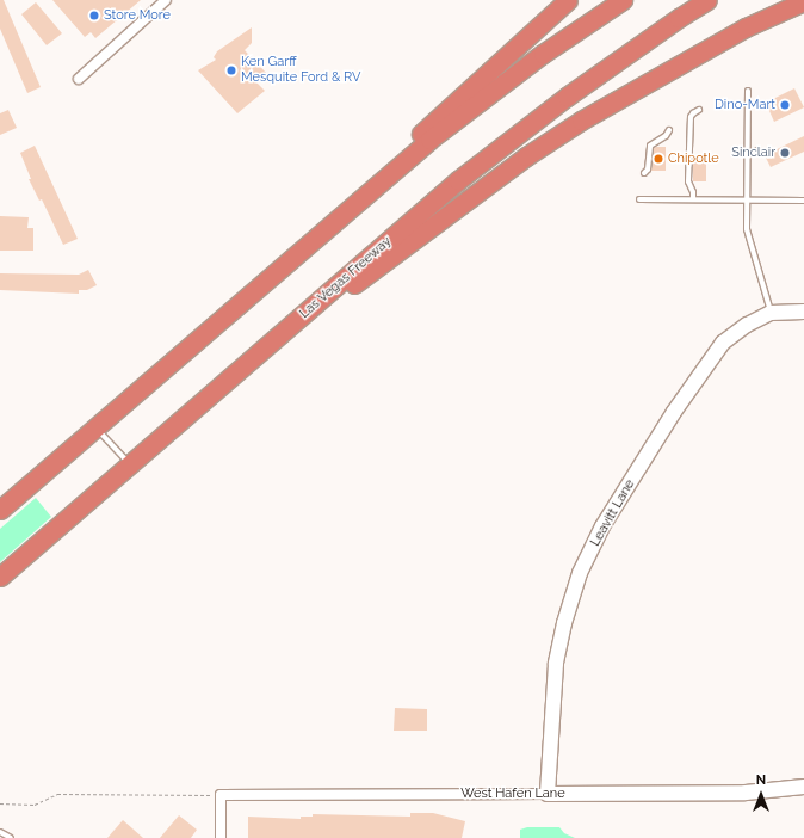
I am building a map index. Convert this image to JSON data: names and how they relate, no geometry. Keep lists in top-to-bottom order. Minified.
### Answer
{"streets":{"highway":["Las Vegas Freeway"],"main road":["Leavitt Lane","West Hafen Lane"]},"crossings":[["Leavitt Lane","West Hafen Lane"]],"places":["Store More","Ken Garff Mesquite Ford & RV","Dino-Mart","Sinclair","Chipotle"],"north":"top"}
